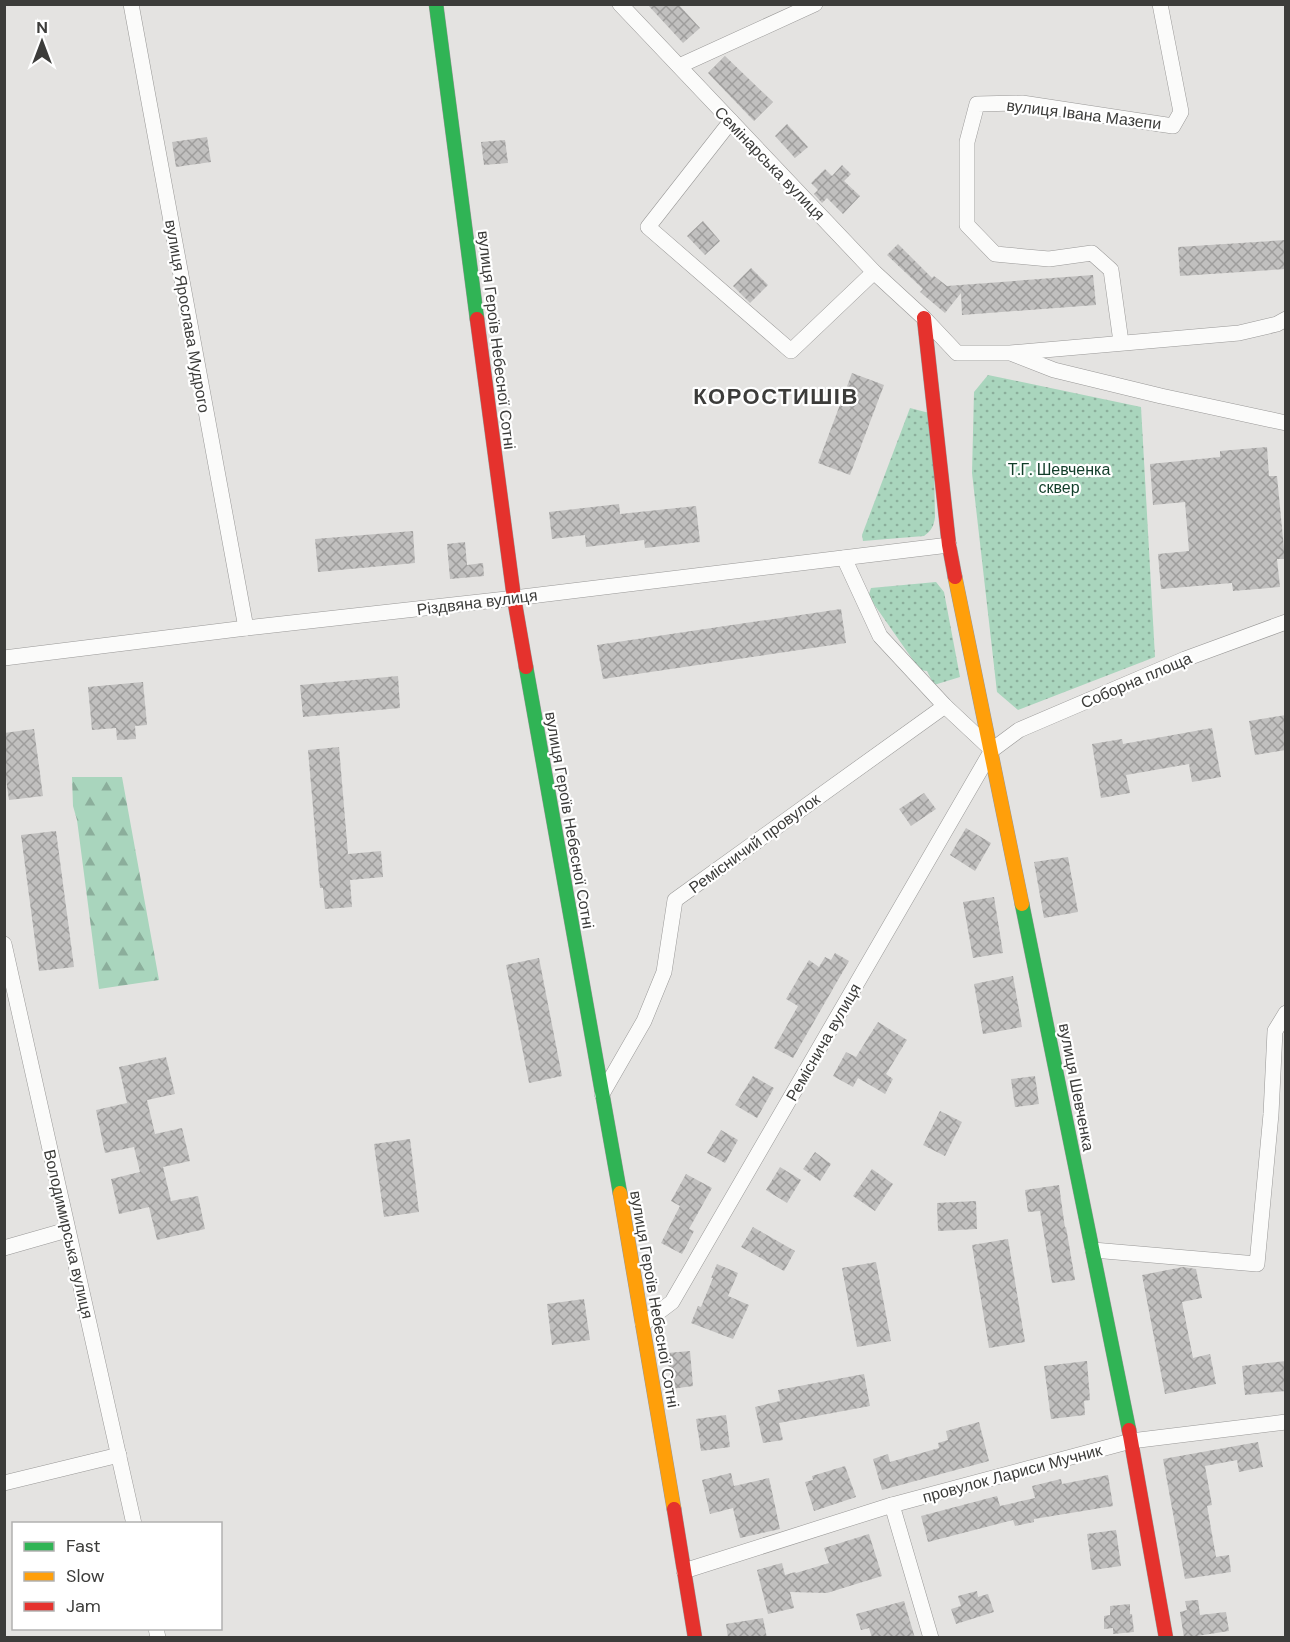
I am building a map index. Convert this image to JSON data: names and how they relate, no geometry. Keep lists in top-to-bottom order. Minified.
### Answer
{"streets":{"street":["вулиця Івана Мазепи","Семінарська вулиця","вулиця Ярослава Мудрого","вулиця Героїв Небесної Сотні","Різдвяна вулиця","Соборна площа","Ремісничий провулок","Реміснича вулиця","вулиця Шевченка","Володимирська вулиця","провулок Лариси Мучник"]},"crossings":[["вулиця Івана Мазепи","Семінарська вулиця"],["Семінарська вулиця","вулиця Шевченка"],["вулиця Ярослава Мудрого","Різдвяна вулиця"],["вулиця Героїв Небесної Сотні","Різдвяна вулиця"],["вулиця Героїв Небесної Сотні","Ремісничий провулок"],["вулиця Героїв Небесної Сотні","Реміснича вулиця"],["вулиця Героїв Небесної Сотні","провулок Лариси Мучник"],["Різдвяна вулиця","вулиця Шевченка"],["Соборна площа","Реміснича вулиця"],["Соборна площа","вулиця Шевченка"],["Реміснича вулиця","вулиця Шевченка"],["вулиця Шевченка","провулок Лариси Мучник"]],"districts":["КОРОСТИШІВ"],"parks":["Т.Г. Шевченка сквер"],"legend":["Fast","Slow","Jam"],"north":"top"}
